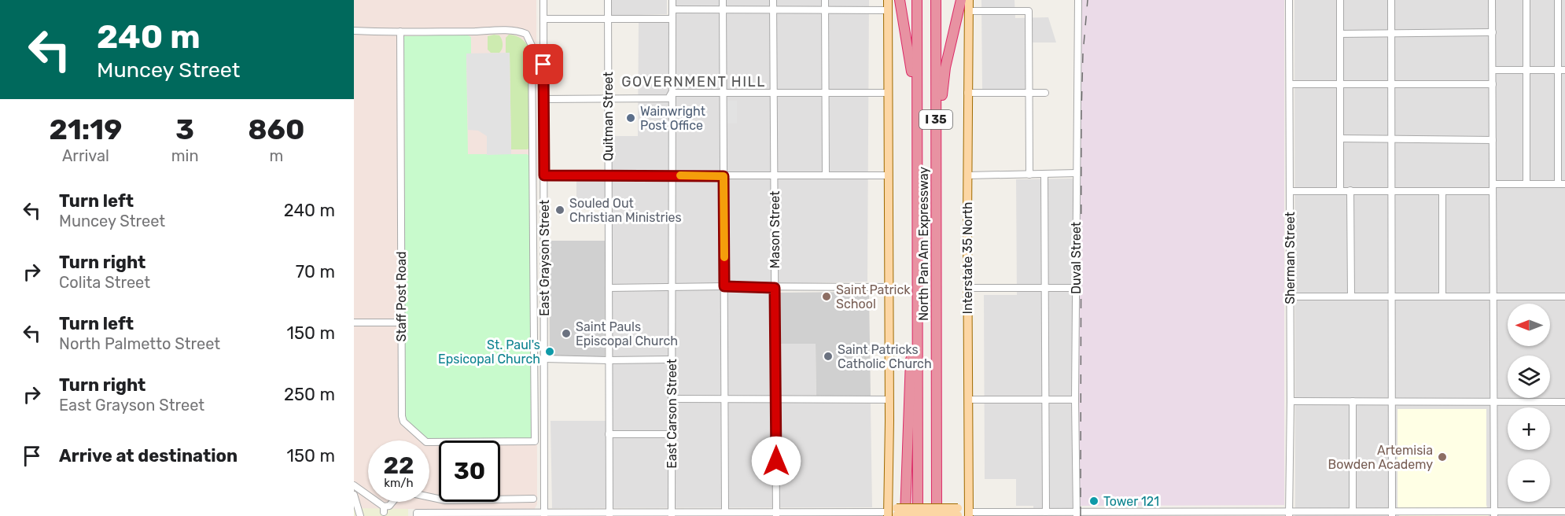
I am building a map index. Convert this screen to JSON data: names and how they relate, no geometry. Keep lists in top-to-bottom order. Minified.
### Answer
{"streets":{"highway":["I 35","North Pan Am Expressway"],"main road":["Interstate 35 North"],"street":["Quitman Street","Mason Street","East Grayson Street","Duval Street","Sherman Street","Staff Post Road","East Carson Street"]},"districts":["GOVERNMENT HILL"],"places":["Wainwright Post Office","Souled Out Christian Ministries","Saint Patrick School","Saint Pauls Episcopal Church","St. Paul's Epsicopal Church","Saint Patricks Catholic Church","Artemisia Bowden Academy","Tower 121"],"north":"left","page":{"turn":["240 m","Muncey Street"],"eta":["21:19","Arrival","3","min","860","m"],"list":[{"name":"Turn left","note":"Muncey Street","value":"240 m"},{"name":"Turn right","note":"Colita Street","value":"70 m"},{"name":"Turn left","note":"North Palmetto Street","value":"150 m"},{"name":"Turn right","note":"East Grayson Street","value":"250 m"},{"name":"Arrive at destination","value":"150 m"}],"map_buttons":["+","−"],"speed":"22 km/h","limit":"30"}}
